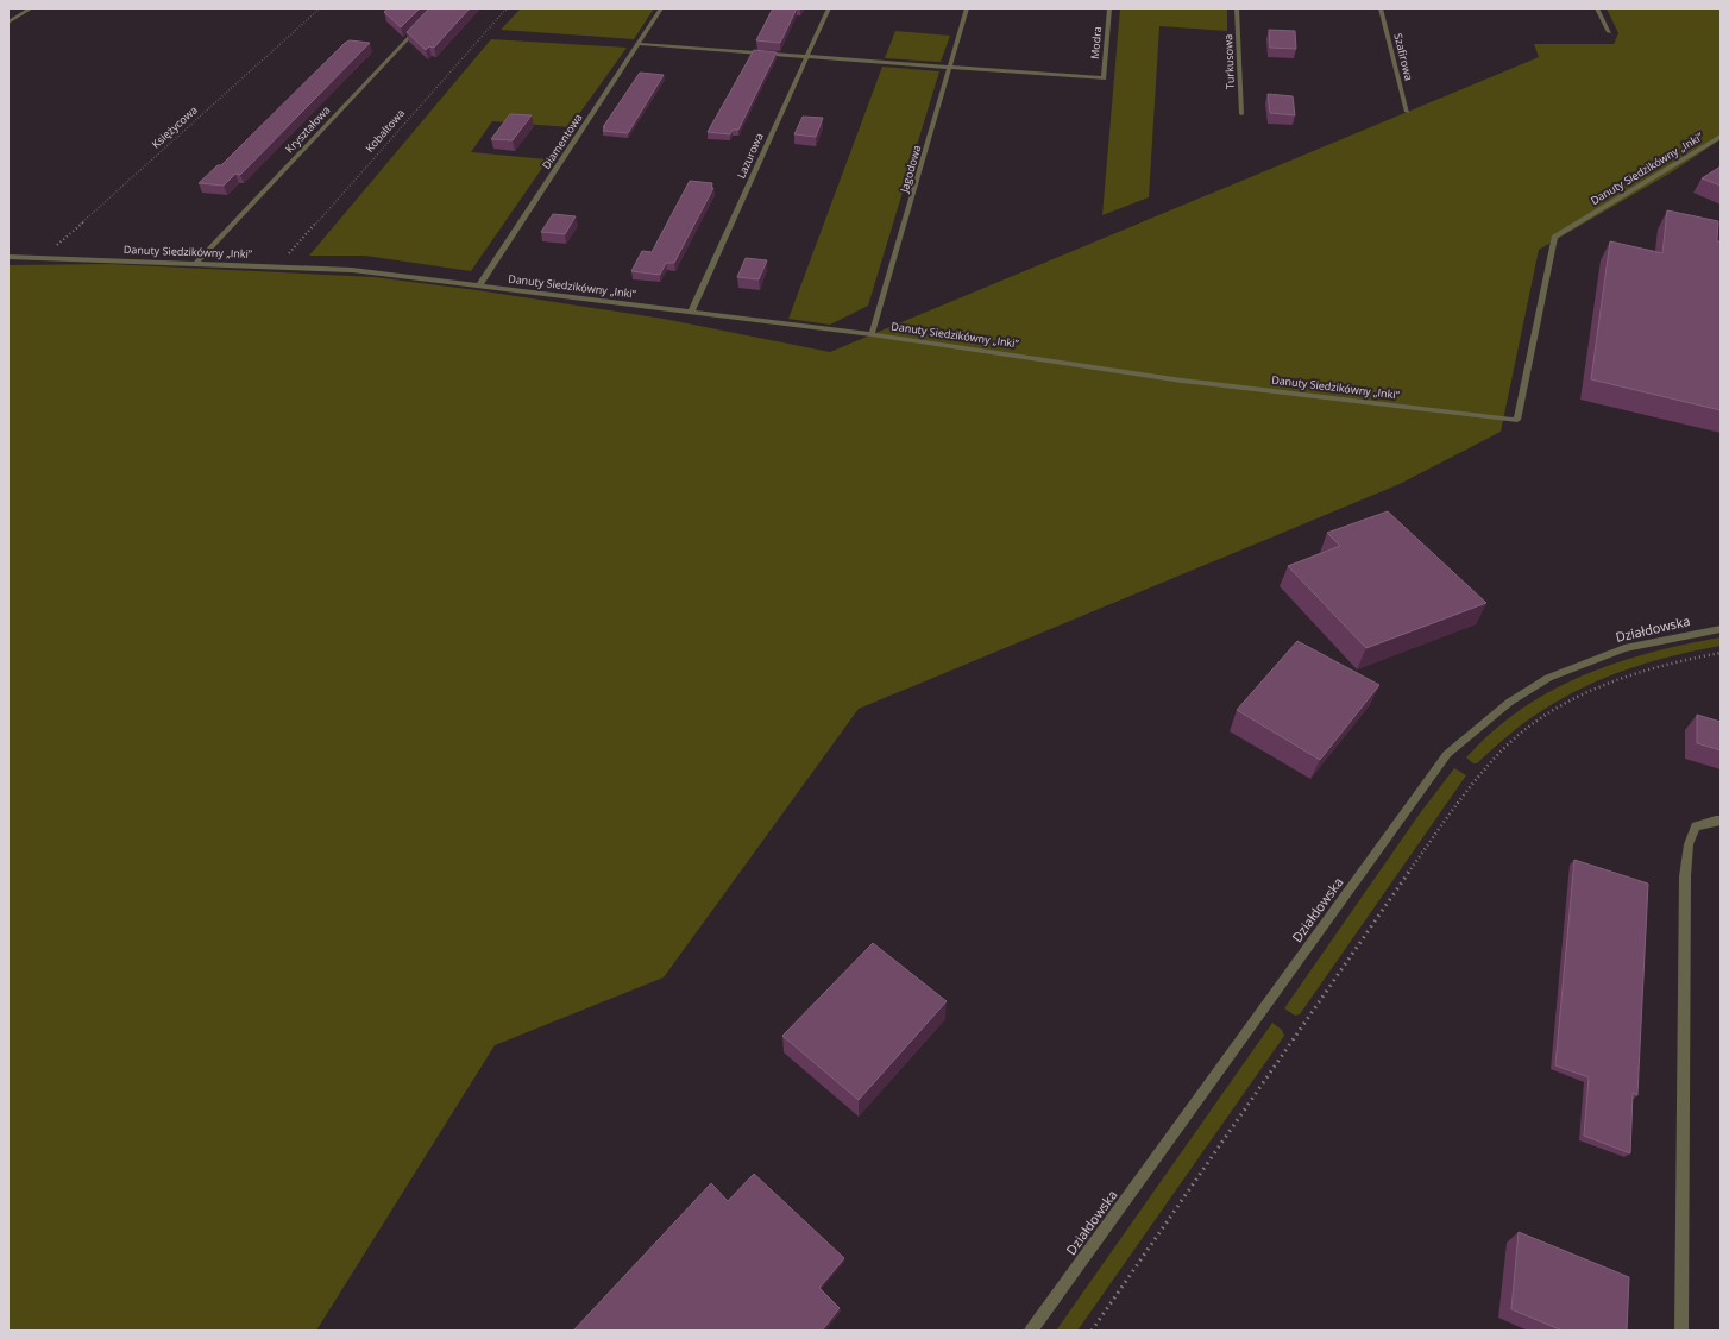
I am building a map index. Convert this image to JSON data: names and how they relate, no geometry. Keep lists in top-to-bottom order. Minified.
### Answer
{"streets":{"street":["Modra","Szafirowa","Turkusowa","Kryształowa","Diamentowa","Lazurowa","Jagodowa","Danuty Siedzikówny „Inki”","Działdowska"],"path":["Księżycowa","Kobaltowa"]},"crossings":[["Modra","Jagodowa"],["Księżycowa","Danuty Siedzikówny „Inki”"],["Kryształowa","Danuty Siedzikówny „Inki”"],["Kobaltowa","Danuty Siedzikówny „Inki”"],["Diamentowa","Danuty Siedzikówny „Inki”"],["Lazurowa","Danuty Siedzikówny „Inki”"],["Jagodowa","Danuty Siedzikówny „Inki”"]]}
